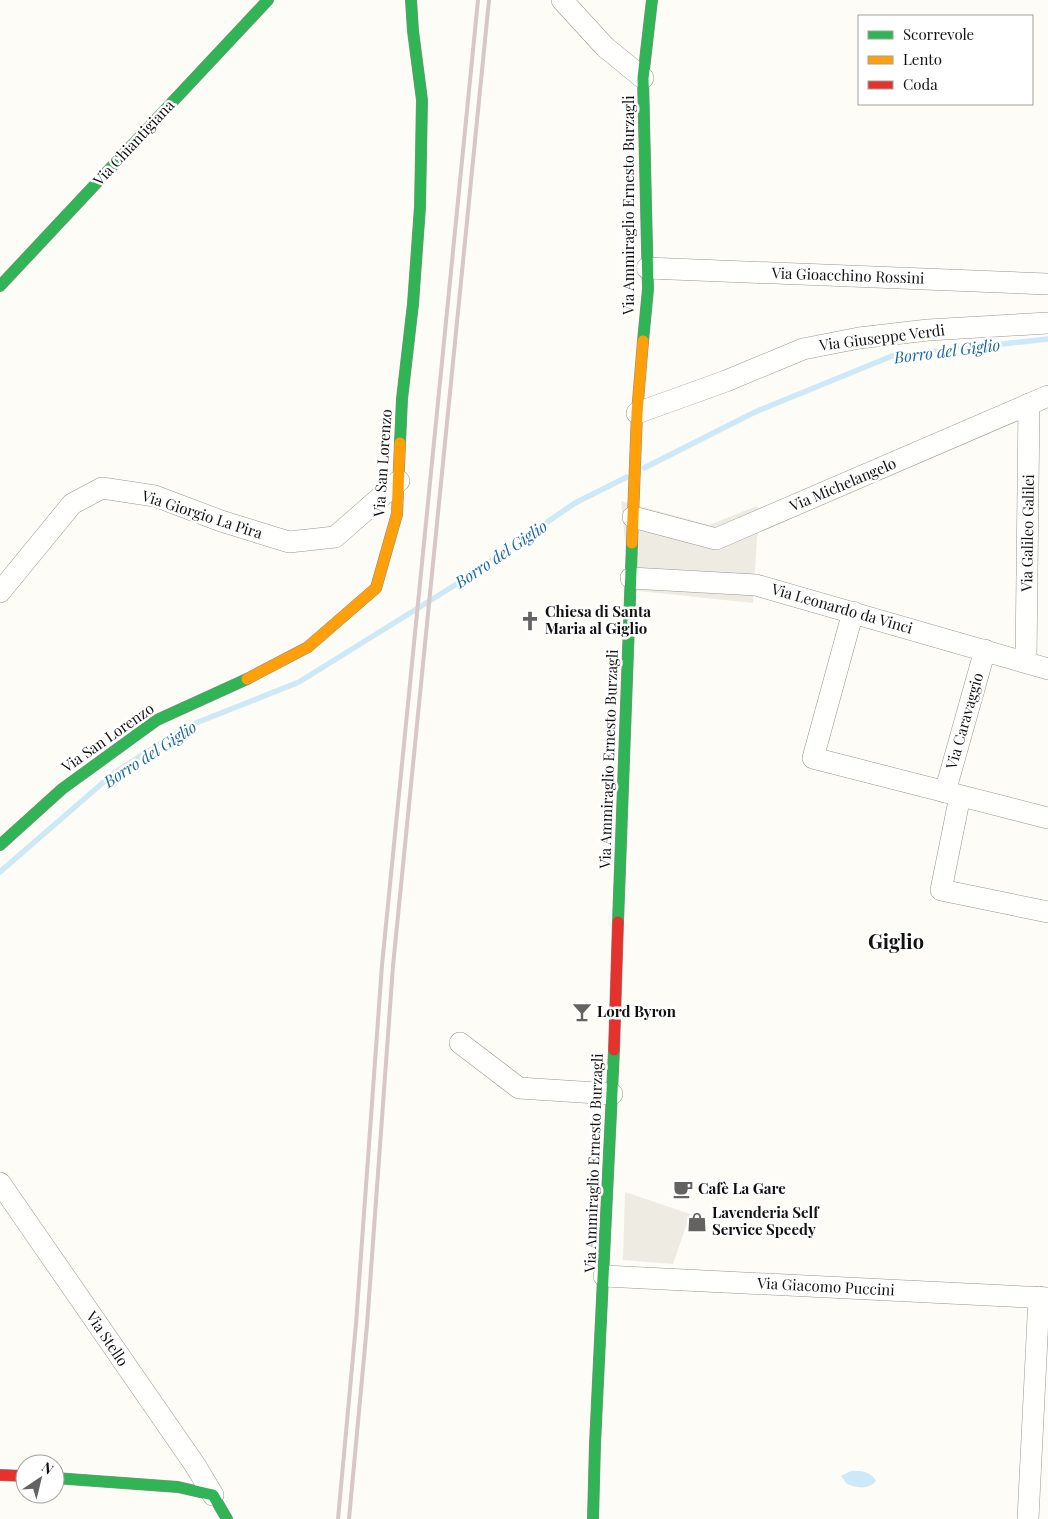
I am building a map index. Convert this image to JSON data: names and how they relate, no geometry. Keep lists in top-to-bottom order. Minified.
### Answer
{"streets":{"street":["Via Chiantigiana","Via Ammiraglio Ernesto Burzagli","Via Gioacchino Rossini","Via Giuseppe Verdi","Via San Lorenzo","Via Michelangelo","Via Giorgio La Pira","Via Galileo Galilei","Via Leonardo da Vinci","Via Caravaggio","Via Giacomo Puccini","Via Stello"]},"crossings":[["Via Ammiraglio Ernesto Burzagli","Via Gioacchino Rossini"],["Via Ammiraglio Ernesto Burzagli","Via Giuseppe Verdi"],["Via Ammiraglio Ernesto Burzagli","Via Michelangelo"],["Via Ammiraglio Ernesto Burzagli","Via Leonardo da Vinci"],["Via Ammiraglio Ernesto Burzagli","Via Giacomo Puccini"],["Via San Lorenzo","Via Giorgio La Pira"],["Via Michelangelo","Via Galileo Galilei"],["Via Galileo Galilei","Via Leonardo da Vinci"],["Via Leonardo da Vinci","Via Caravaggio"]],"districts":["Giglio"],"water":["Borro del Giglio"],"places":{"church":["Chiesa di Santa Maria al Giglio"],"bar":["Lord Byron"],"cafe":["Cafè La Gare"],"shop":["Lavenderia Self Service Speedy"]},"legend":["Scorrevole","Lento","Coda"],"north":"top right"}
